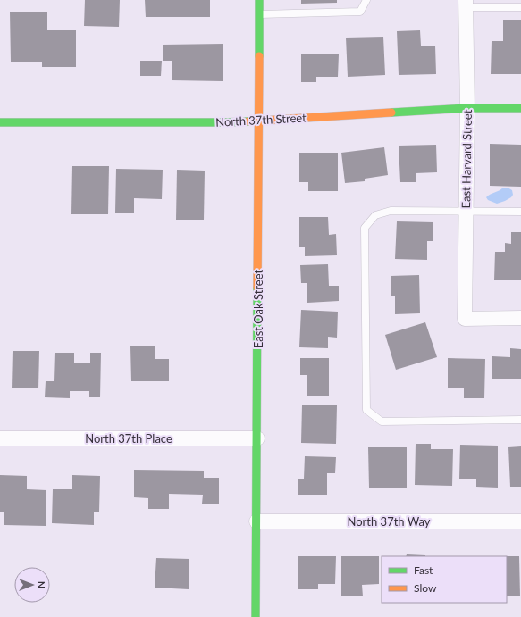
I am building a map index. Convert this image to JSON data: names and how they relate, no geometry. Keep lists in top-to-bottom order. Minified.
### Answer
{"streets":{"street":["North 37th Street","East Harvard Street","East Oak Street","North 37th Place","North 37th Way"]},"crossings":[["North 37th Street","East Harvard Street"],["North 37th Street","East Oak Street"],["East Oak Street","North 37th Place"],["East Oak Street","North 37th Way"]],"legend":["Fast","Slow"],"north":"right"}
